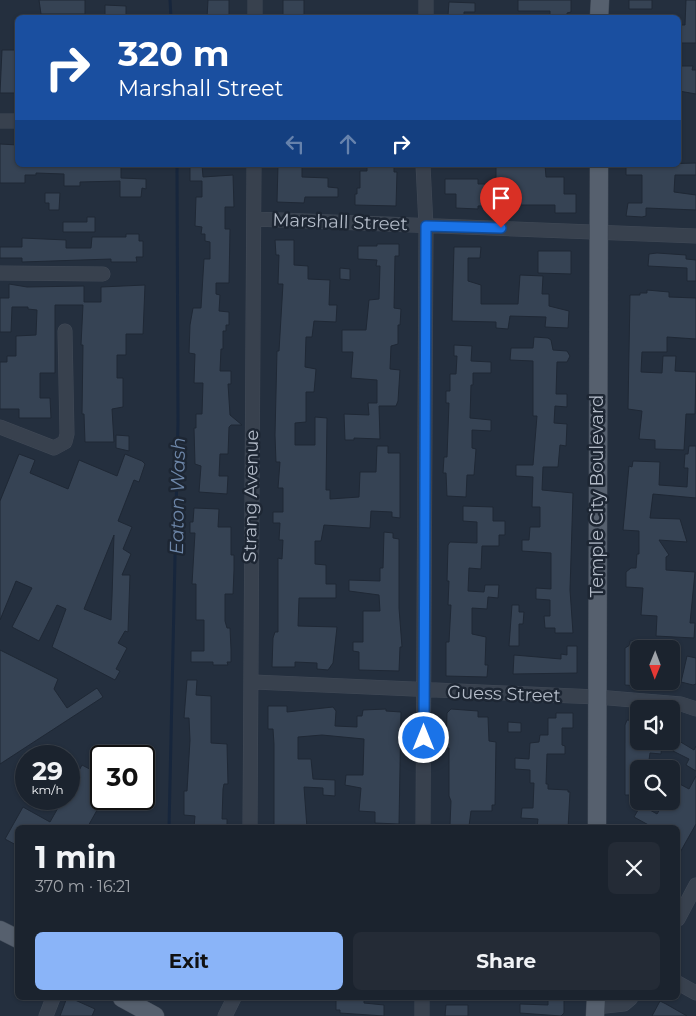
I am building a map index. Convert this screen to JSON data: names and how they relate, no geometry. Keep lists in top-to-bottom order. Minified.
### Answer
{"streets":{"main road":["Temple City Boulevard"],"street":["Marshall Street","Strang Avenue","Guess Street"]},"crossings":[["Marshall Street","Strang Avenue"],["Marshall Street","Temple City Boulevard"],["Strang Avenue","Guess Street"],["Temple City Boulevard","Guess Street"]],"water":["Eaton Wash"],"north":"bottom","page":{"turn":["320 m","Marshall Street"],"speed":"29 km/h","limit":"30","heading":["1 min","370 m · 16:21"],"buttons":["Exit","Share"]}}
